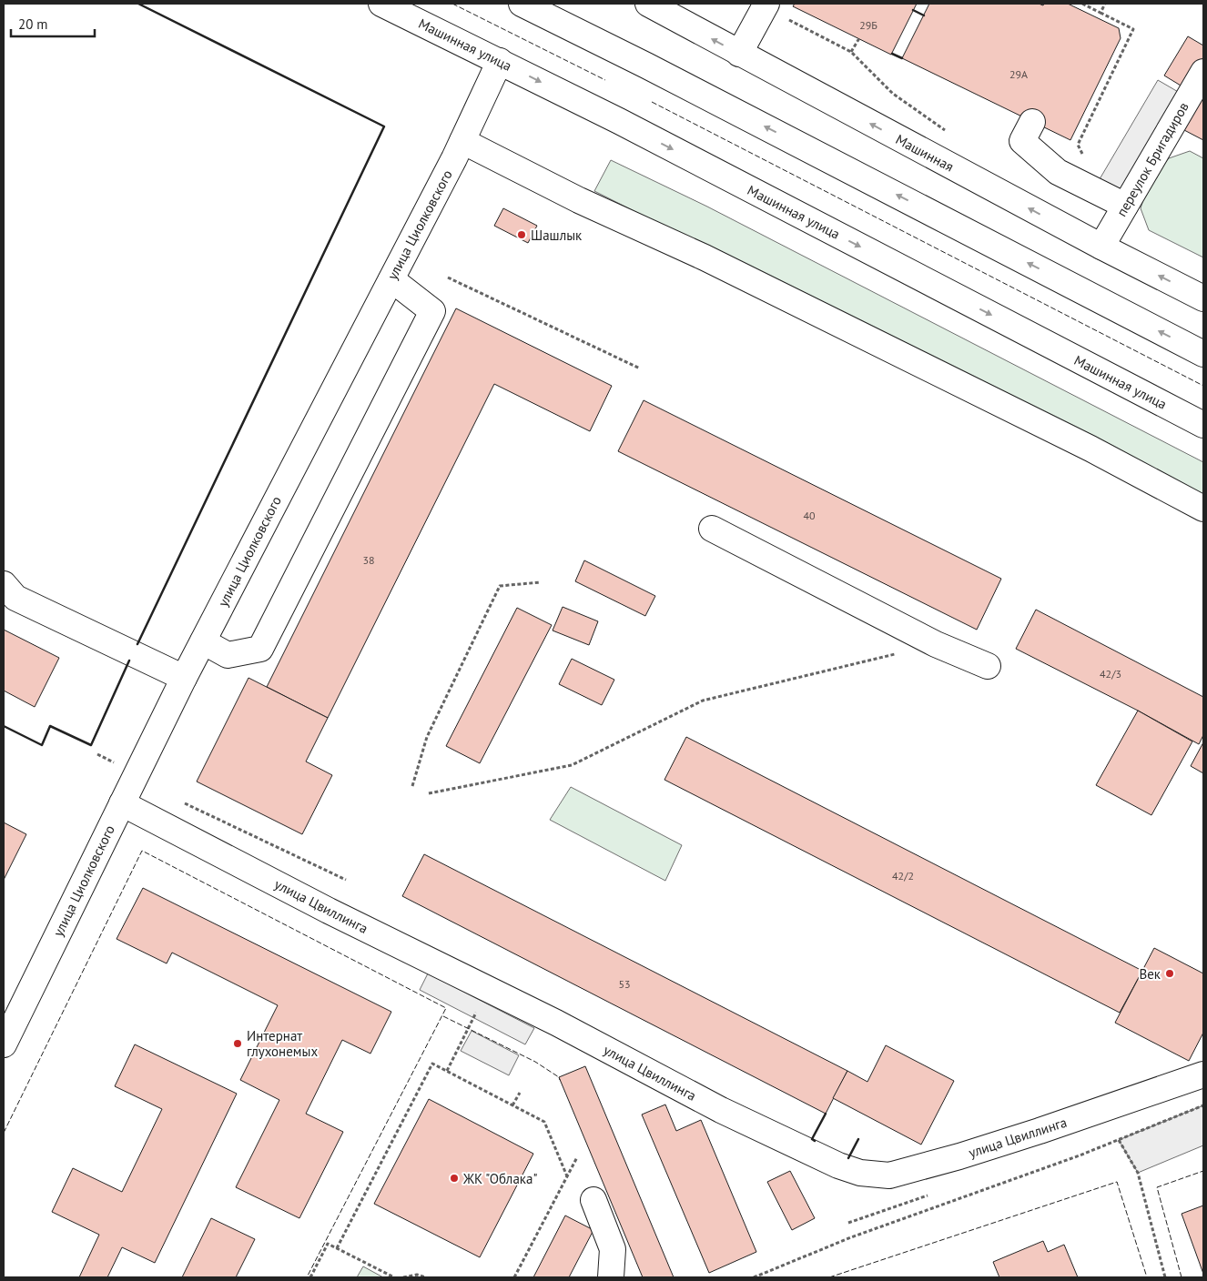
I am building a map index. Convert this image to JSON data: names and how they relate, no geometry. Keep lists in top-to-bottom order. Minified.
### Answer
{"streets":{"street":["Машинная улица","Машинная","переулок Бригадиров","улица Циолковского","улица Цвиллинга"]},"crossings":[["Машинная улица","улица Циолковского"],["Машинная","переулок Бригадиров"],["улица Циолковского","улица Цвиллинга"]],"places":["Шашлык","Век","Интернат глухонемых","ЖК \"Облака\""],"house_numbers":["29Б","29А","40","38","42/3","42/2","53"],"scale_bar":"20 m"}
